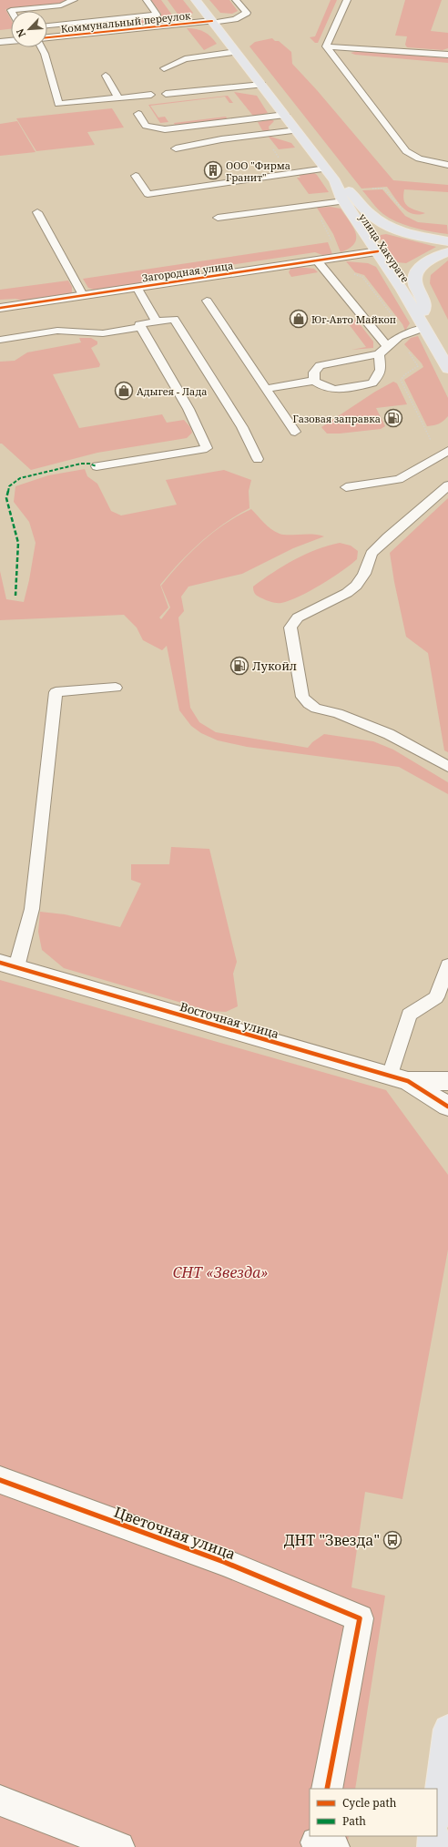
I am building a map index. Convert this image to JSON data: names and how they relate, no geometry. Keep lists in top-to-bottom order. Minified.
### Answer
{"streets":{"main road":["улица Хакурате"],"street":["Коммунальный переулок","Загородная улица","Восточная улица","Цветочная улица"]},"crossings":[["Коммунальный переулок","улица Хакурате"],["улица Хакурате","Загородная улица"]],"parks":["СНТ «Звезда»"],"places":{"building":["ООО \"Фирма Гранит\""],"shop":["Юг-Авто Майкоп","Адыгея - Лада"],"fuel station":["Газовая заправка","Лукойл"],"bus stop":["ДНТ \"Звезда\""]},"legend":["Cycle path","Path"],"north":"bottom left"}
